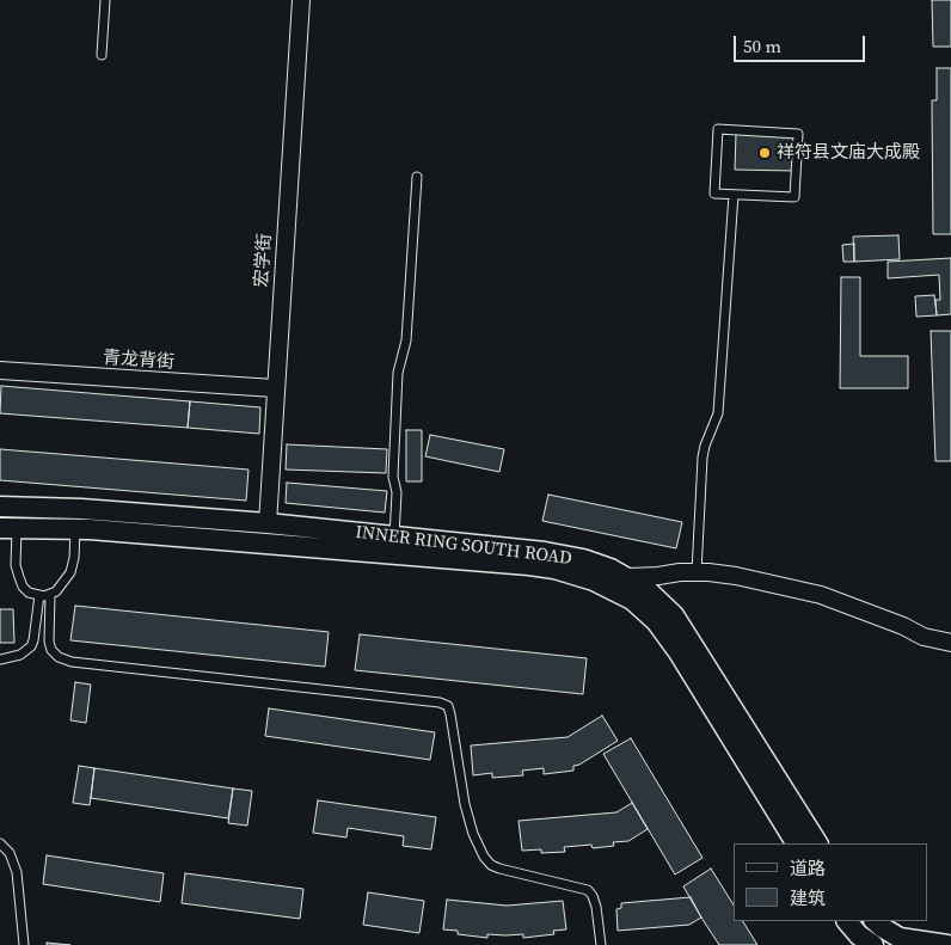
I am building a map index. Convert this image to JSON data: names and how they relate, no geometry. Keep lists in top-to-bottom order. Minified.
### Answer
{"streets":{"street":["宏学街","青龙背街","INNER RING SOUTH ROAD"]},"crossings":[["宏学街","青龙背街"],["宏学街","INNER RING SOUTH ROAD"]],"places":["祥符县文庙大成殿"],"legend":["道路","建筑"],"scale_bar":"50 m"}
